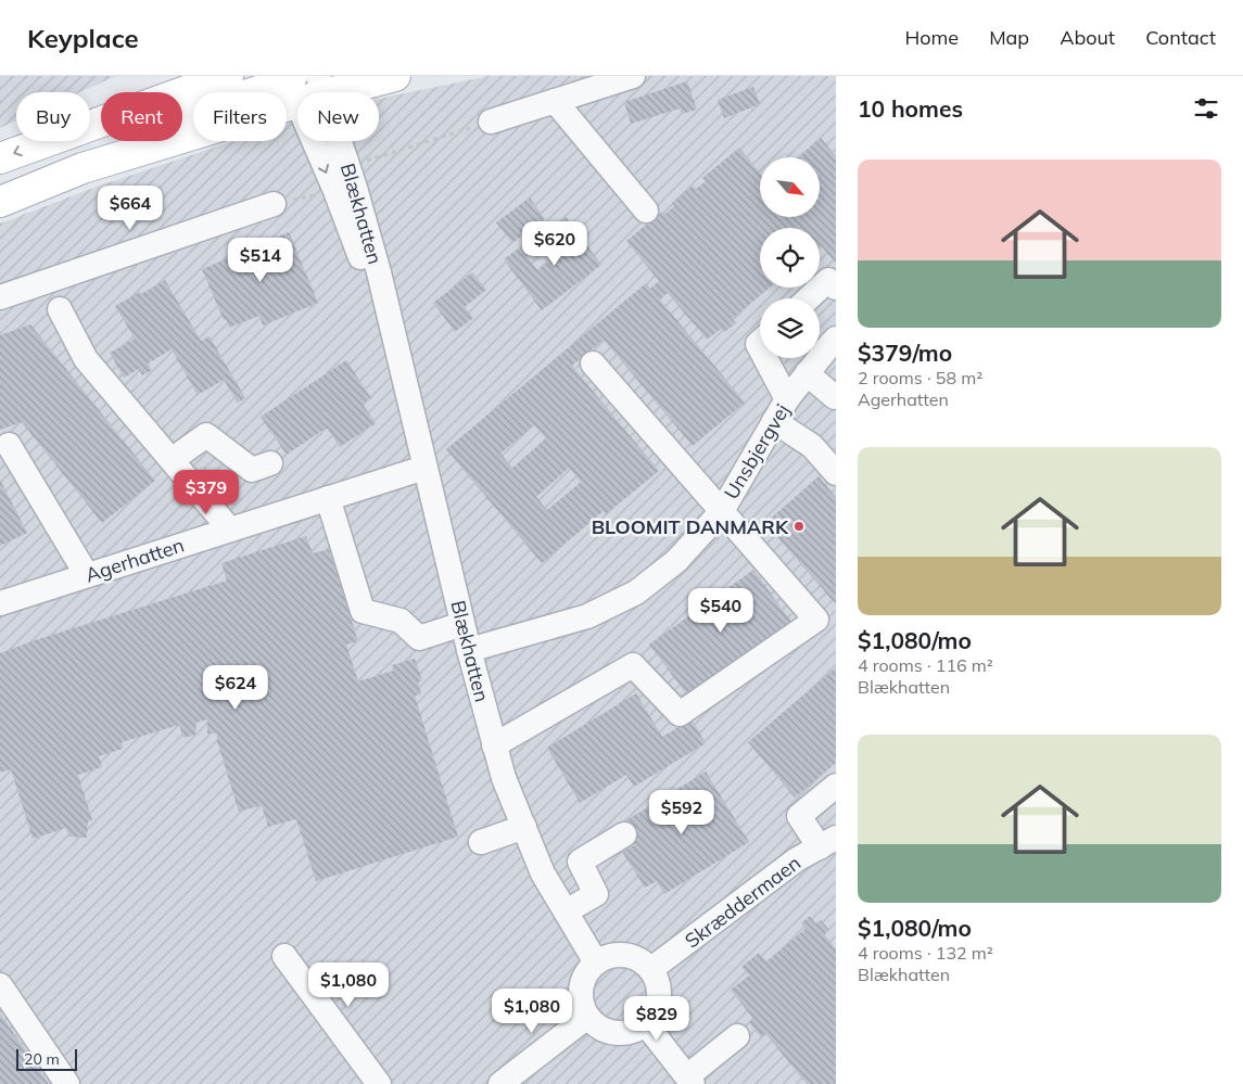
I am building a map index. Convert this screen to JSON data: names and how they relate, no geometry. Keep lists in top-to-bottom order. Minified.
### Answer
{"streets":{"street":["Blækhatten","Unsbjergvej","Agerhatten","Skræddermaen"]},"crossings":[["Blækhatten","Unsbjergvej"],["Blækhatten","Agerhatten"],["Blækhatten","Skræddermaen"]],"places":["BLOOMIT DANMARK"],"scale_bar":"20 m","north":"bottom right","page":{"header":"Keyplace","nav":["Home","Map","About","Contact"],"heading":"10 homes","chip":["Buy","Rent","Filters","New"],"list":[{"name":"$379/mo","note":"2 rooms · 58 m² · Agerhatten"},{"name":"$1,080/mo","note":"4 rooms · 116 m² · Blækhatten"},{"name":"$1,080/mo","note":"4 rooms · 132 m² · Blækhatten"}],"price":["$664","$620","$514","$379","$540","$624","$592","$1,080","$1,080","$829"],"scale":"20 m"}}
